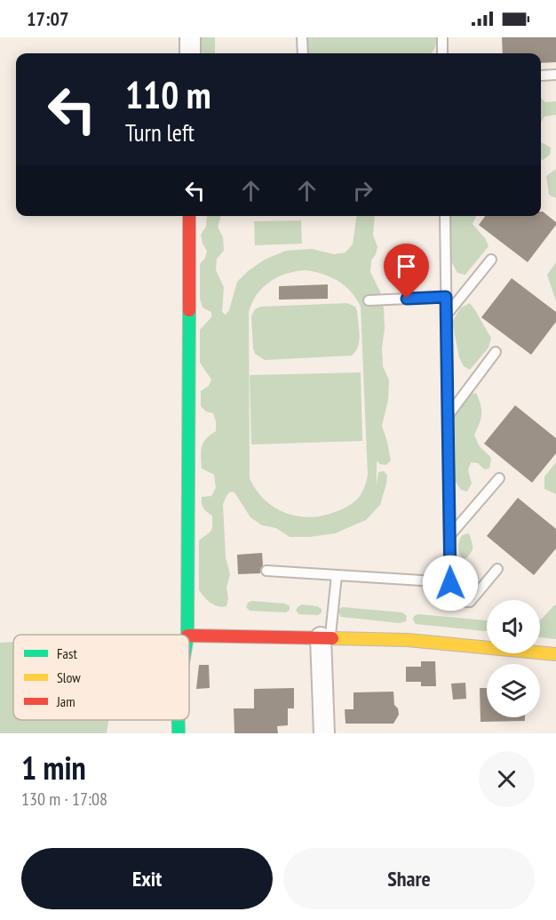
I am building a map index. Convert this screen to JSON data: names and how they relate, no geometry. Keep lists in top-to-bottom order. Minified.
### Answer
{"legend":["Fast","Slow","Jam"],"page":{"status":"17:07","turn":["110 m","Turn left"],"heading":["1 min","130 m · 17:08"],"buttons":["Exit","Share"]}}
